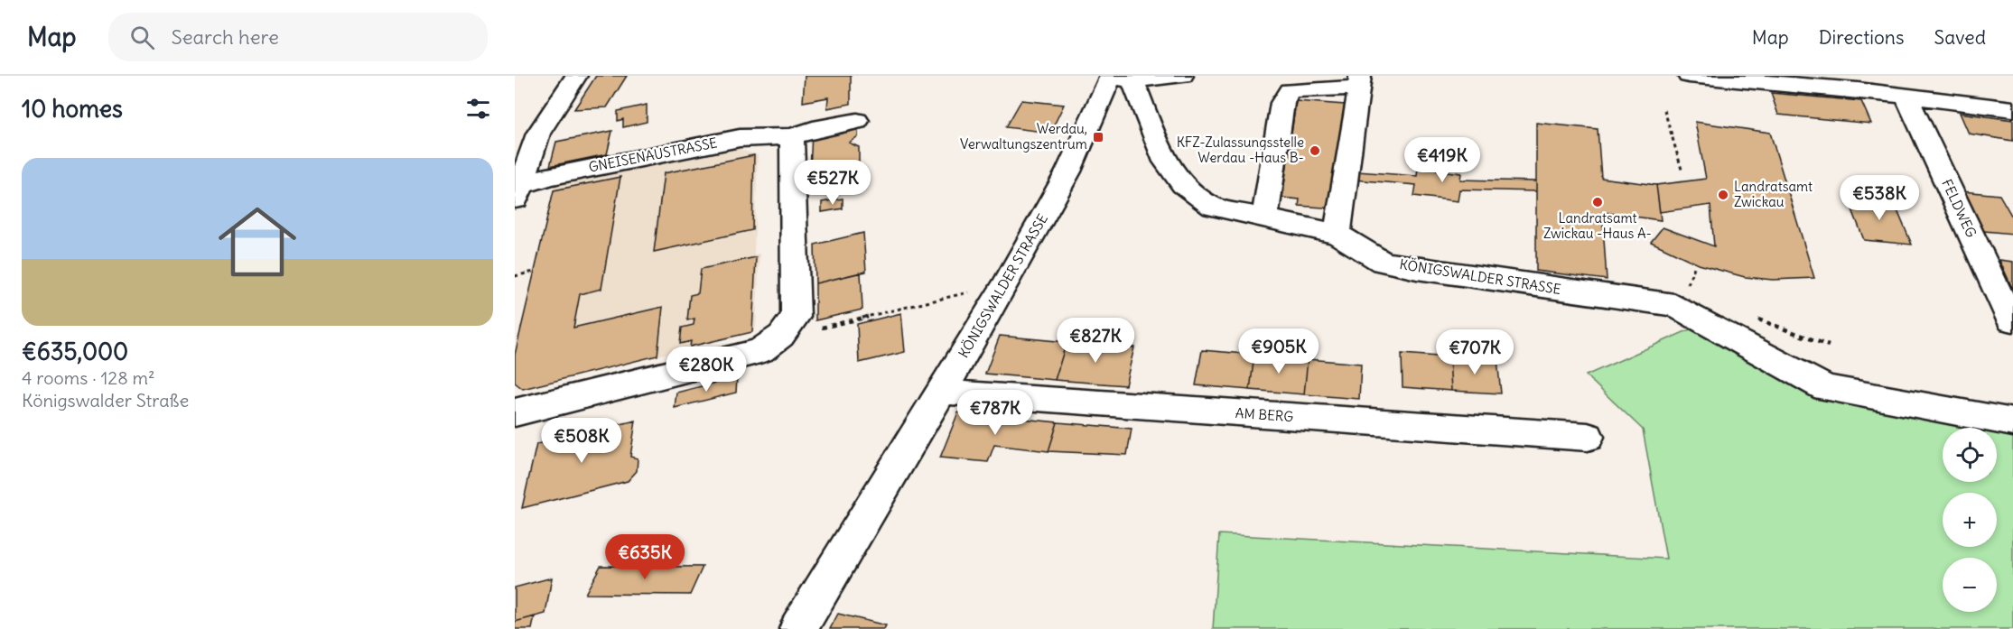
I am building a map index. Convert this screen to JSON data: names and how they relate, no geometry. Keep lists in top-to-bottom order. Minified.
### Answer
{"streets":{"street":["GNEISENAUSTRASSE","FELDWEG","KÖNIGSWALDER STRASSE","AM BERG"]},"crossings":[["KÖNIGSWALDER STRASSE","AM BERG"]],"places":{"transit":["Werdau, Verwaltungszentrum"],"other":["KFZ-Zulassungsstelle Werdau -Haus B-","Landratsamt Zwickau","Landratsamt Zwickau -Haus A-"]},"page":{"header":"Map","search":"Search here","nav":["Map","Directions","Saved"],"heading":"10 homes","price":["€419K","€527K","€538K","€827K","€905K","€707K","€280K","€787K","€508K","€635K"],"list":[{"name":"€635,000","note":"4 rooms · 128 m² · Königswalder Straße"}],"map_buttons":["+","−"]}}
